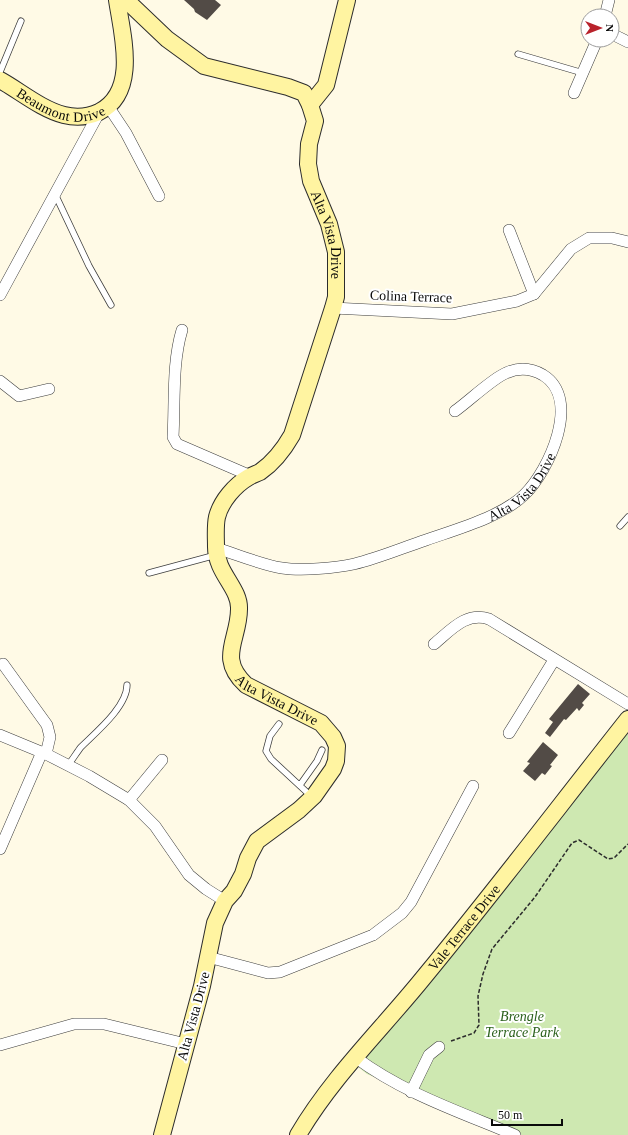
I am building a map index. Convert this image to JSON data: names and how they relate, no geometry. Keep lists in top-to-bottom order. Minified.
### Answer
{"streets":{"street":["Beaumont Drive","Alta Vista Drive","Colina Terrace","Vale Terrace Drive"]},"crossings":[["Alta Vista Drive","Colina Terrace"]],"parks":["Brengle Terrace Park"],"scale_bar":"50 m","north":"right"}
